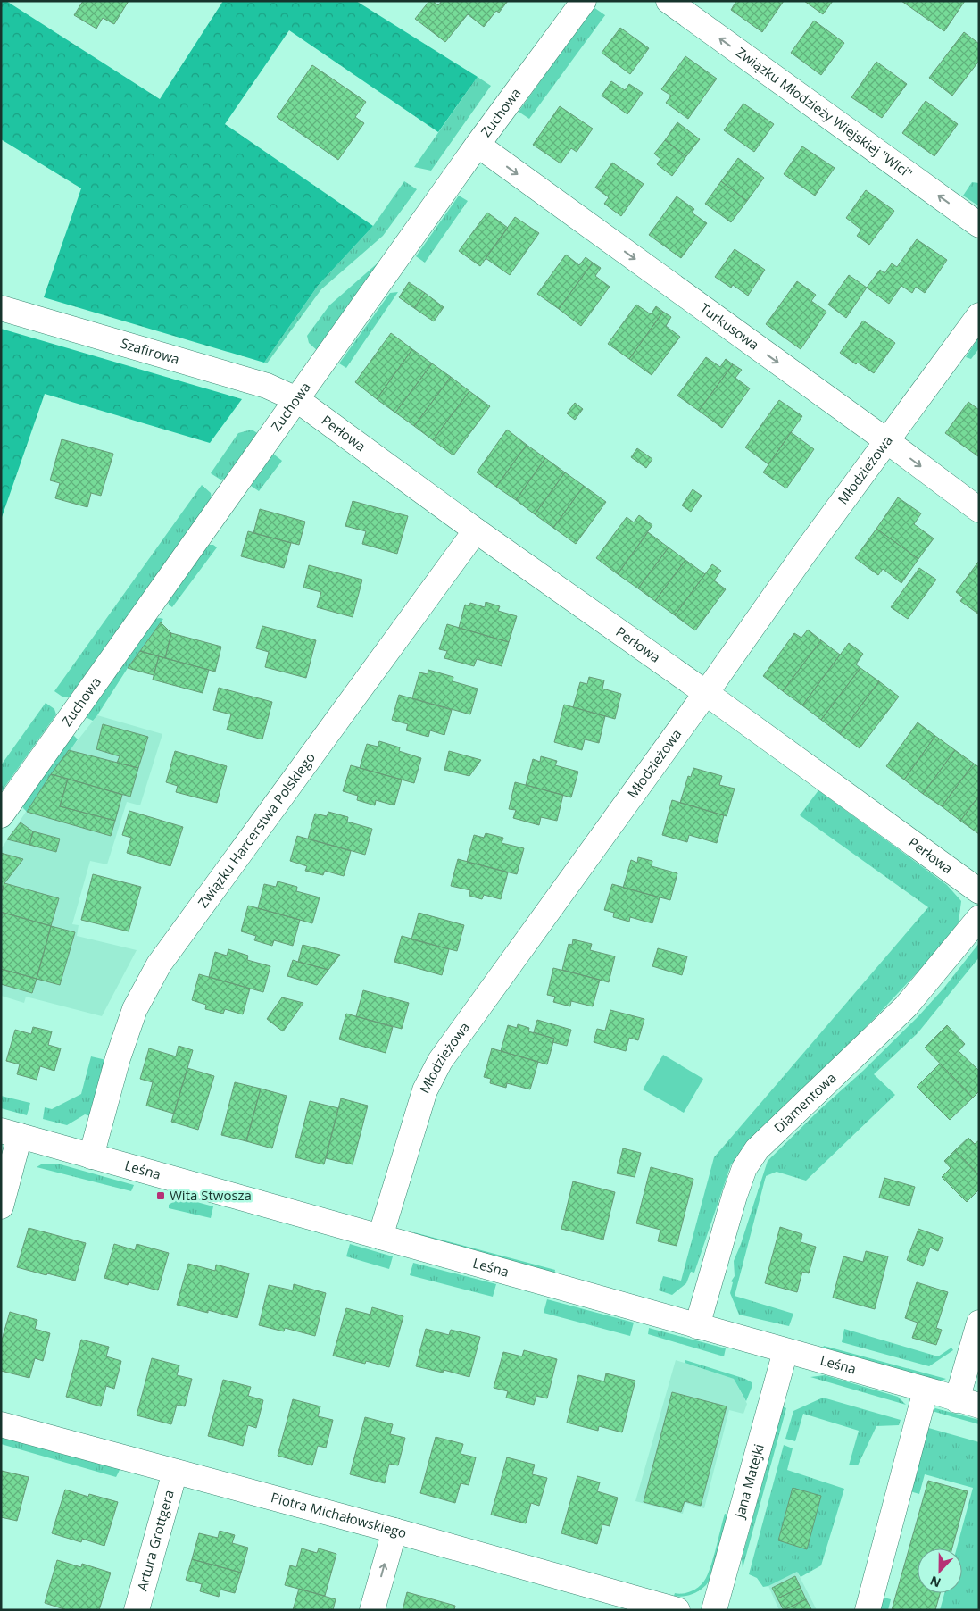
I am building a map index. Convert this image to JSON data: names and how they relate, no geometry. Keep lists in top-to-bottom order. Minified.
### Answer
{"streets":{"street":["Zuchowa","Związku Młodzieży Wiejskiej \"Wici\"","Turkusowa","Szafirowa","Perłowa","Młodzieżowa","Związku Harcerstwa Polskiego","Diamentowa","Leśna","Jana Matejki","Piotra Michałowskiego","Artura Grottgera"]},"crossings":[["Zuchowa","Turkusowa"],["Zuchowa","Szafirowa"],["Zuchowa","Perłowa"],["Turkusowa","Młodzieżowa"],["Szafirowa","Perłowa"],["Perłowa","Młodzieżowa"],["Perłowa","Związku Harcerstwa Polskiego"],["Młodzieżowa","Leśna"],["Związku Harcerstwa Polskiego","Leśna"],["Diamentowa","Leśna"],["Leśna","Jana Matejki"],["Piotra Michałowskiego","Artura Grottgera"]],"one_way":["Związku Młodzieży Wiejskiej \"Wici\"","Turkusowa"],"places":{"transit":["Wita Stwosza"]},"north":"bottom"}
